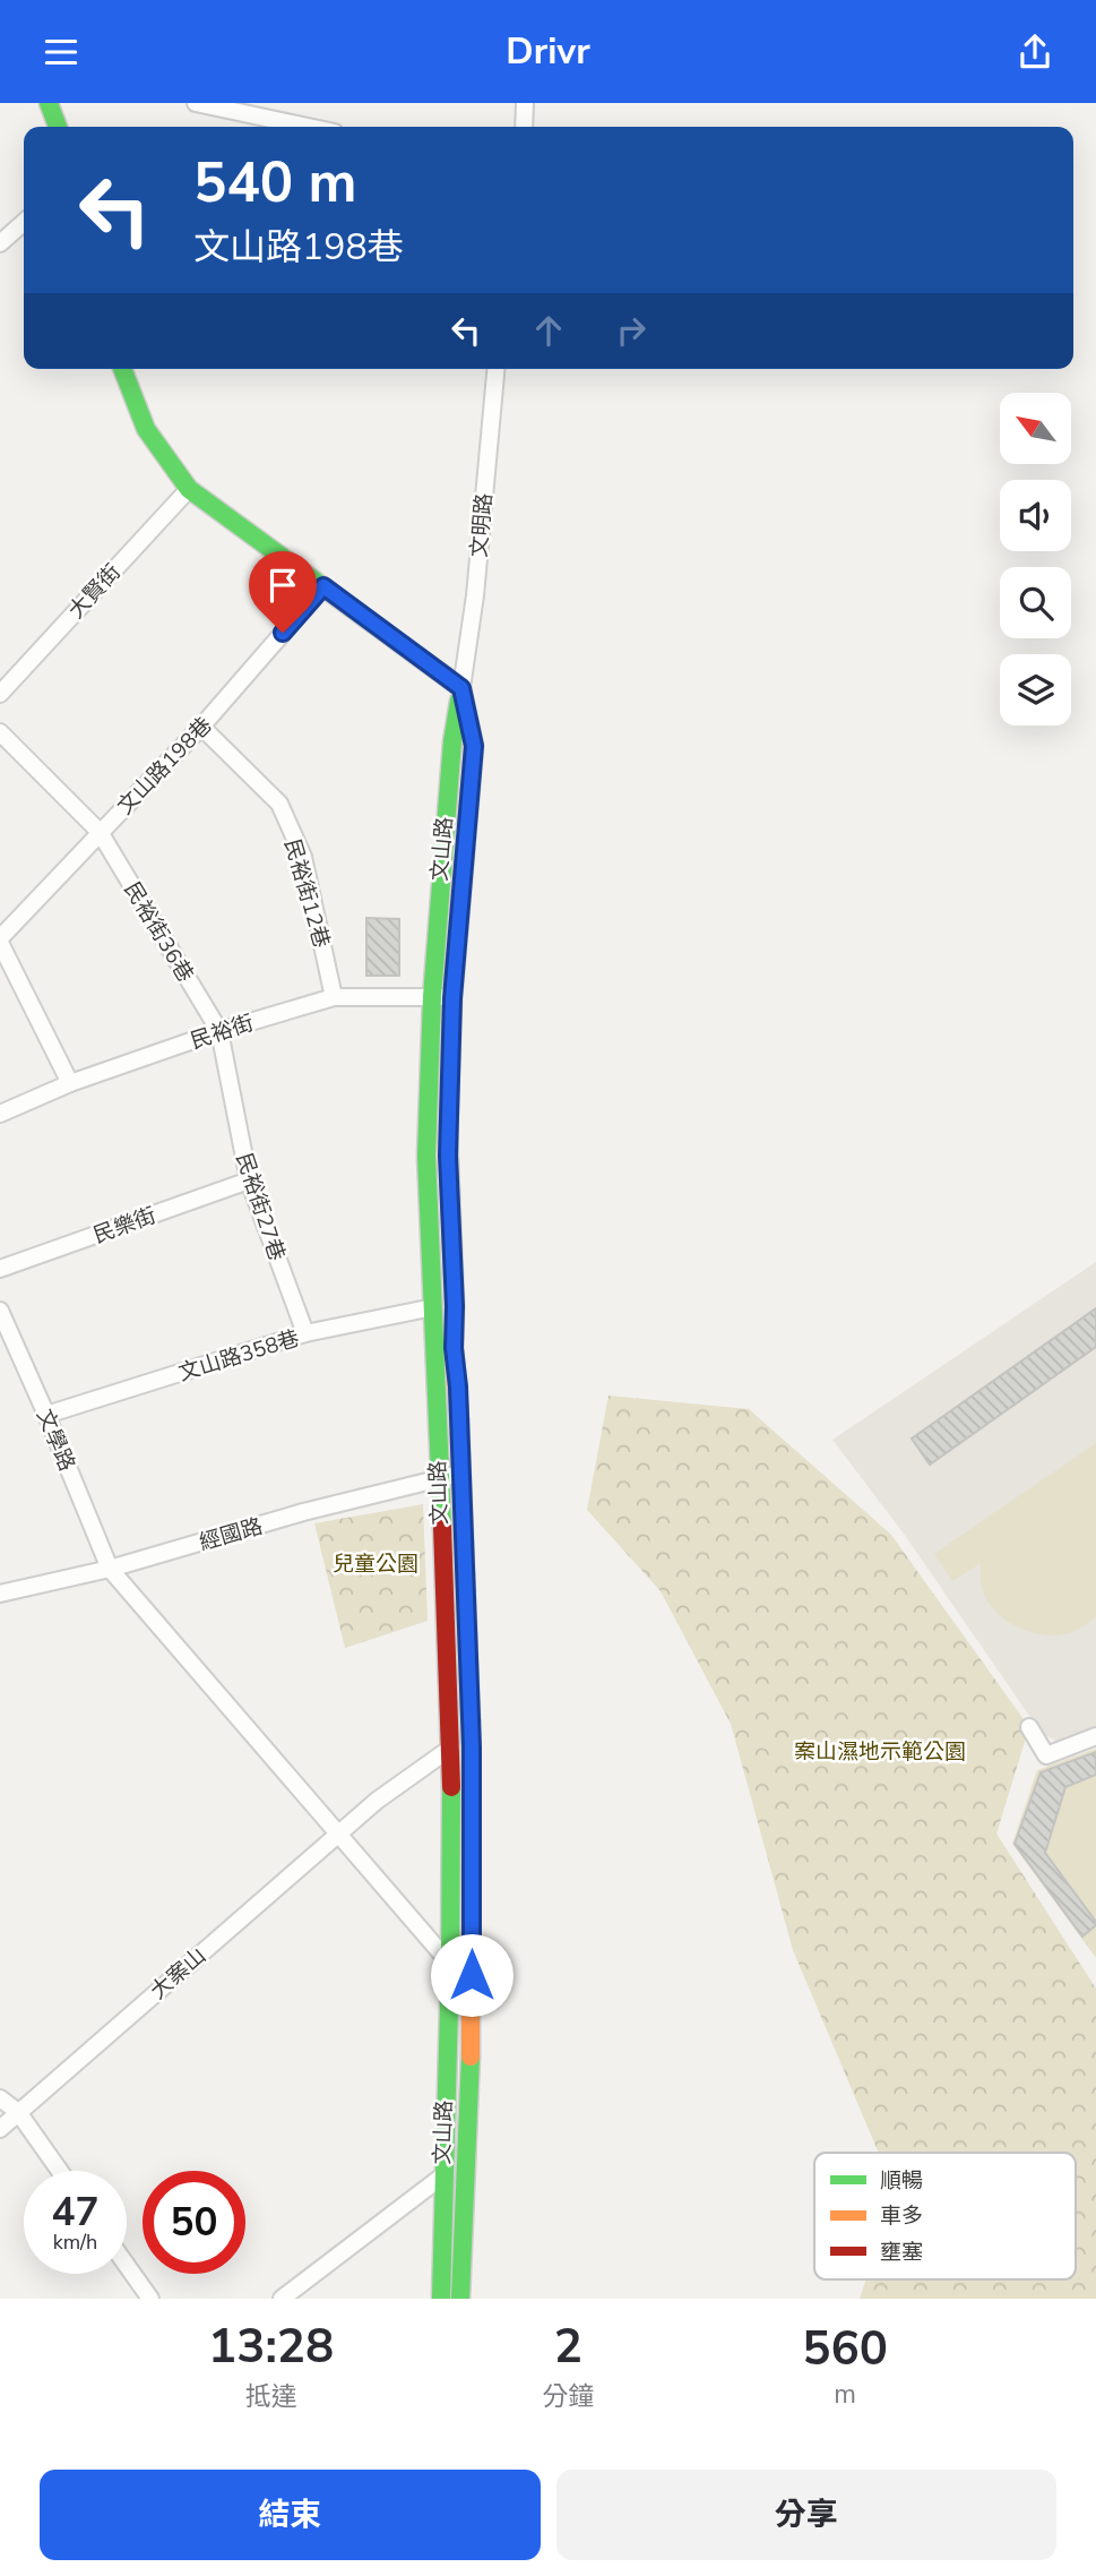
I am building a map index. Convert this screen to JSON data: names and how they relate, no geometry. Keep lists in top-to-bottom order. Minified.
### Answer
{"streets":{"main road":["文山路"],"street":["文明路","大賢街","文山路198巷","民裕街12巷","民裕街36巷","民裕街","民裕街27巷","民樂街","文山路358巷","文學路","經國路","大案山"]},"crossings":[["文明路","文山路"],["文山路198巷","民裕街12巷"],["文山路198巷","民裕街36巷"],["文山路198巷","民裕街"],["文山路","民裕街"],["文山路","文山路358巷"],["文山路","經國路"],["文山路","大案山"],["民裕街12巷","民裕街"],["民裕街36巷","民裕街"],["民裕街36巷","民裕街27巷"],["民裕街","民裕街27巷"],["民裕街27巷","民樂街"],["民裕街27巷","文山路358巷"],["文山路358巷","文學路"],["文學路","經國路"]],"parks":["兒童公園","案山濕地示範公園"],"legend":["順暢","車多","壅塞"],"north":"top left","page":{"header":"Drivr","turn":["540 m","文山路198巷"],"speed":"47 km/h","limit":"50","eta":["13:28","抵達","2","分鐘","560","m"],"buttons":["結束","分享"]}}
